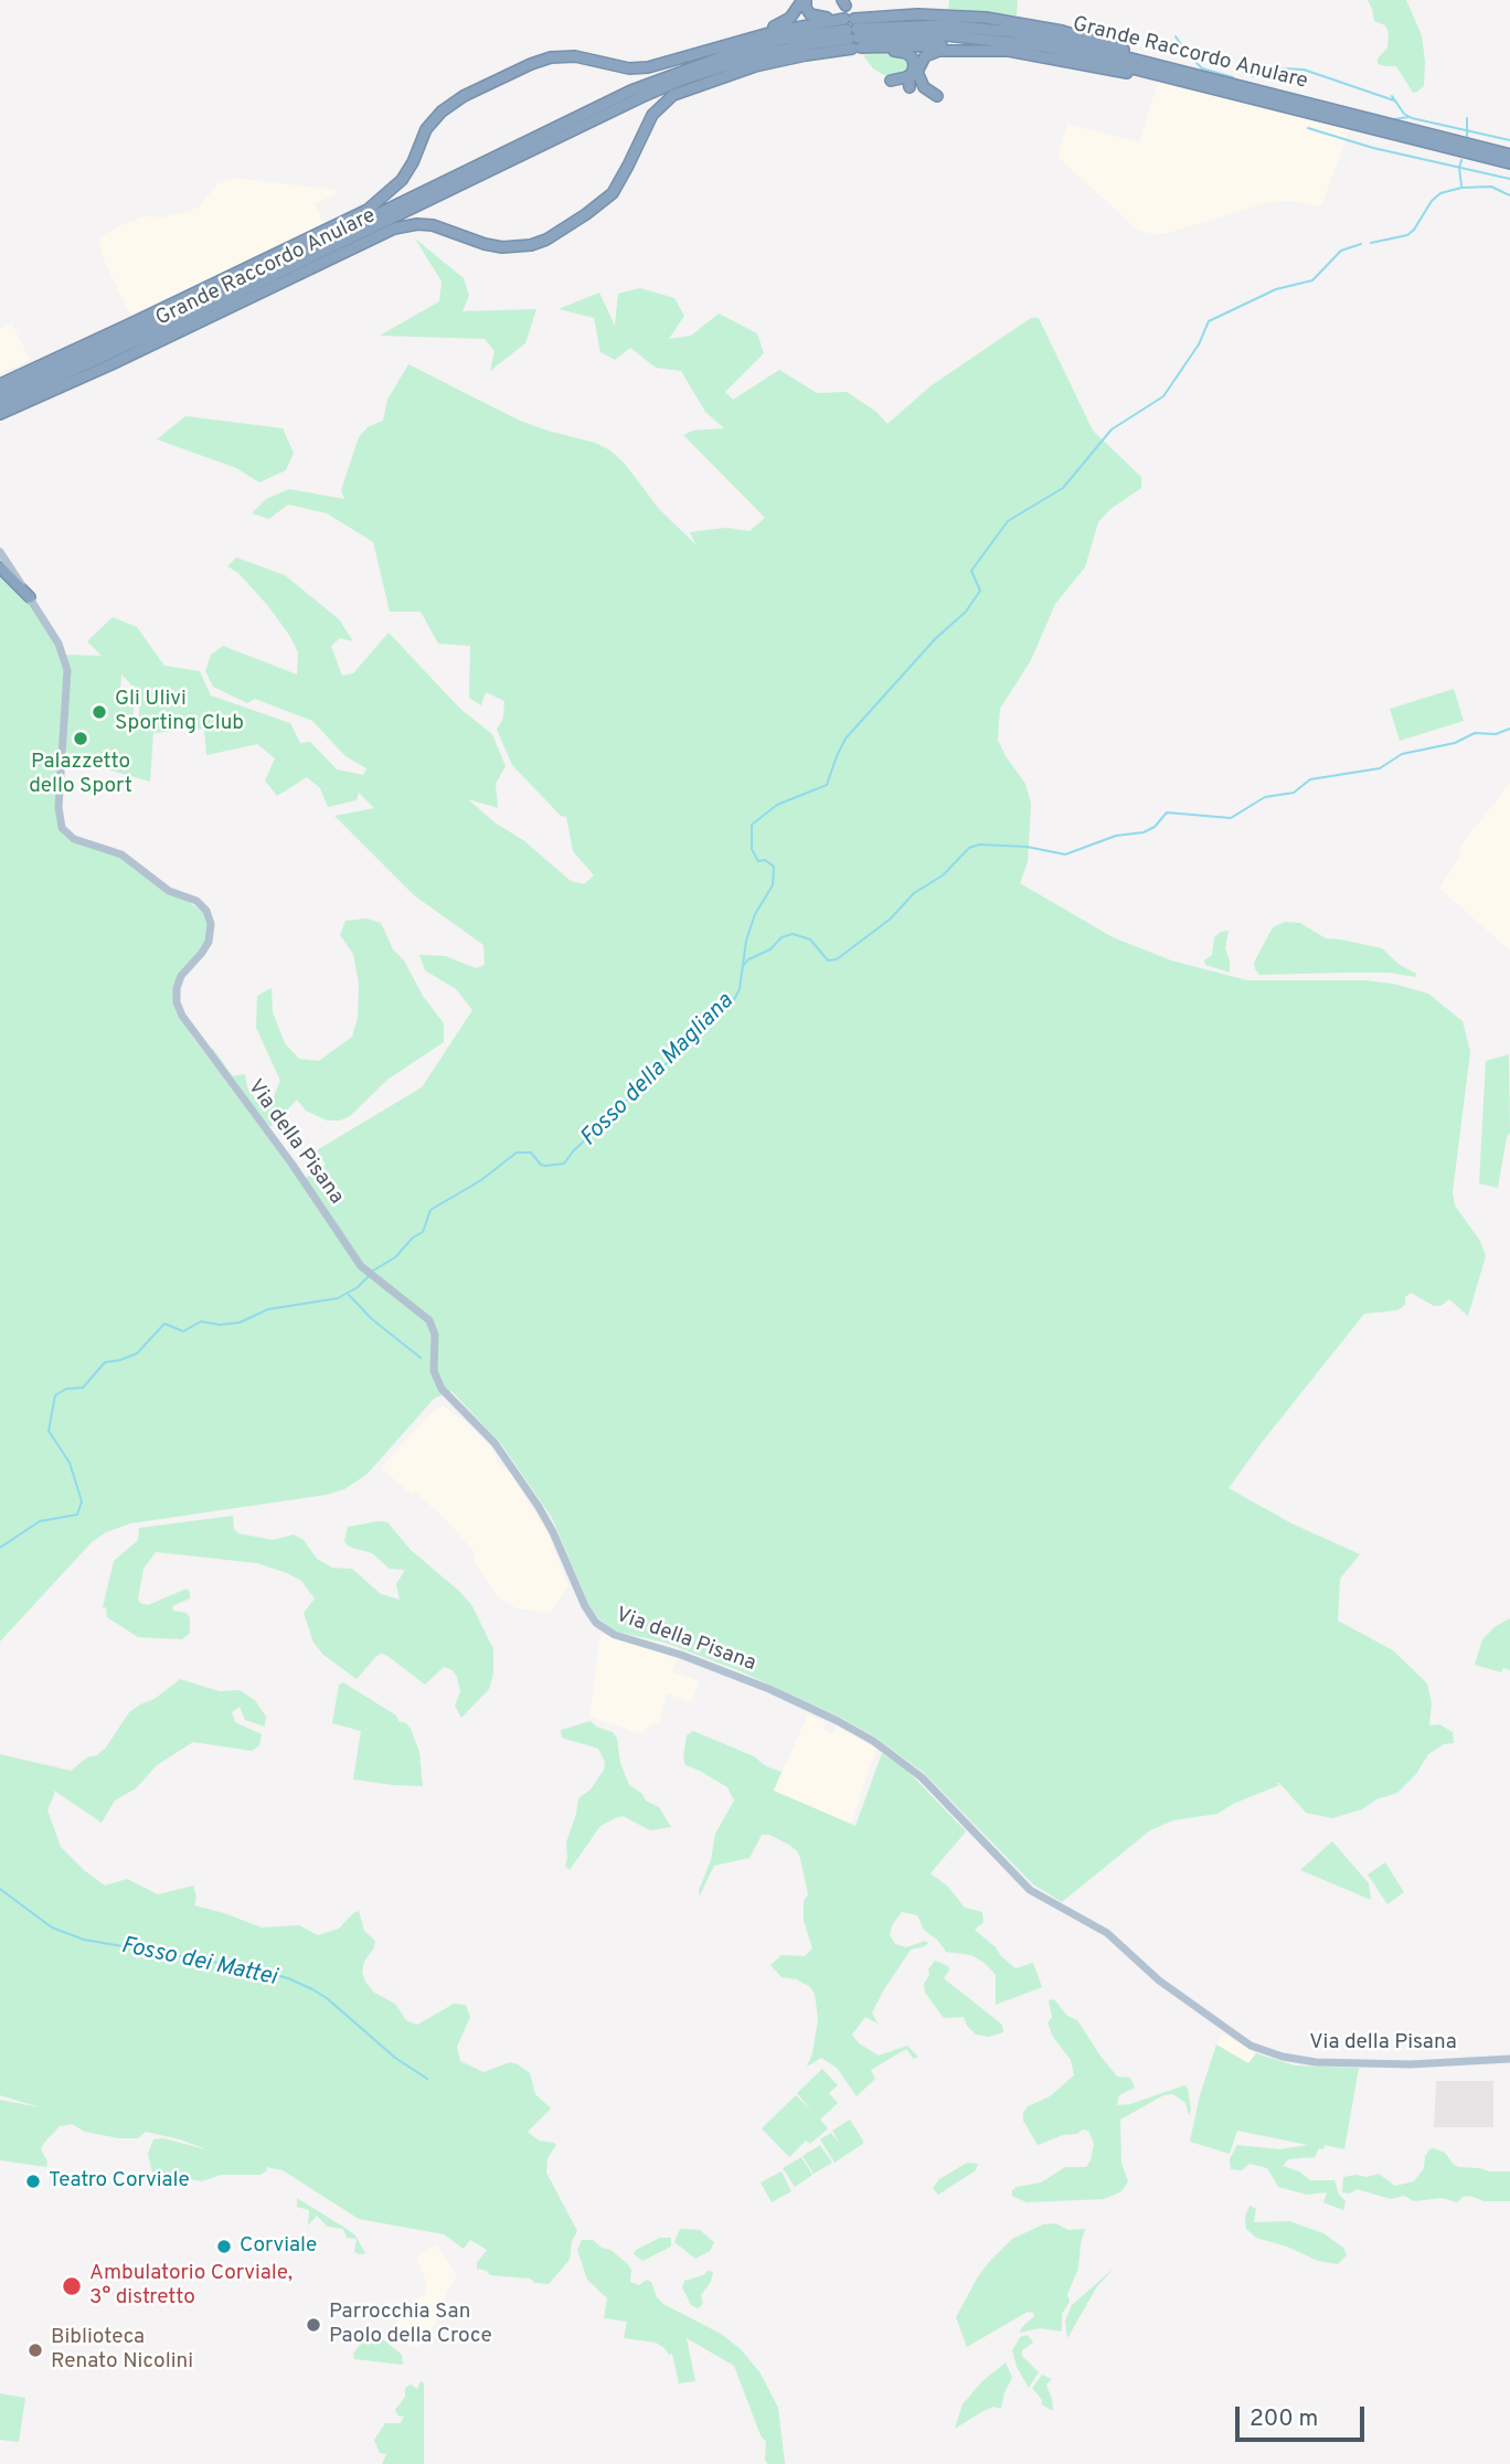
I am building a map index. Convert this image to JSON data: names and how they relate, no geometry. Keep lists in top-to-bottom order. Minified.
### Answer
{"streets":{"highway":["Grande Raccordo Anulare"],"main road":["Via della Pisana"]},"water":["Fosso della Magliana","Fosso dei Mattei"],"places":["Gli Ulivi Sporting Club","Palazzetto dello Sport","Teatro Corviale","Corviale","Ambulatorio Corviale, 3° distretto","Parrocchia San Paolo della Croce","Biblioteca Renato Nicolini"],"scale_bar":"200 m"}
